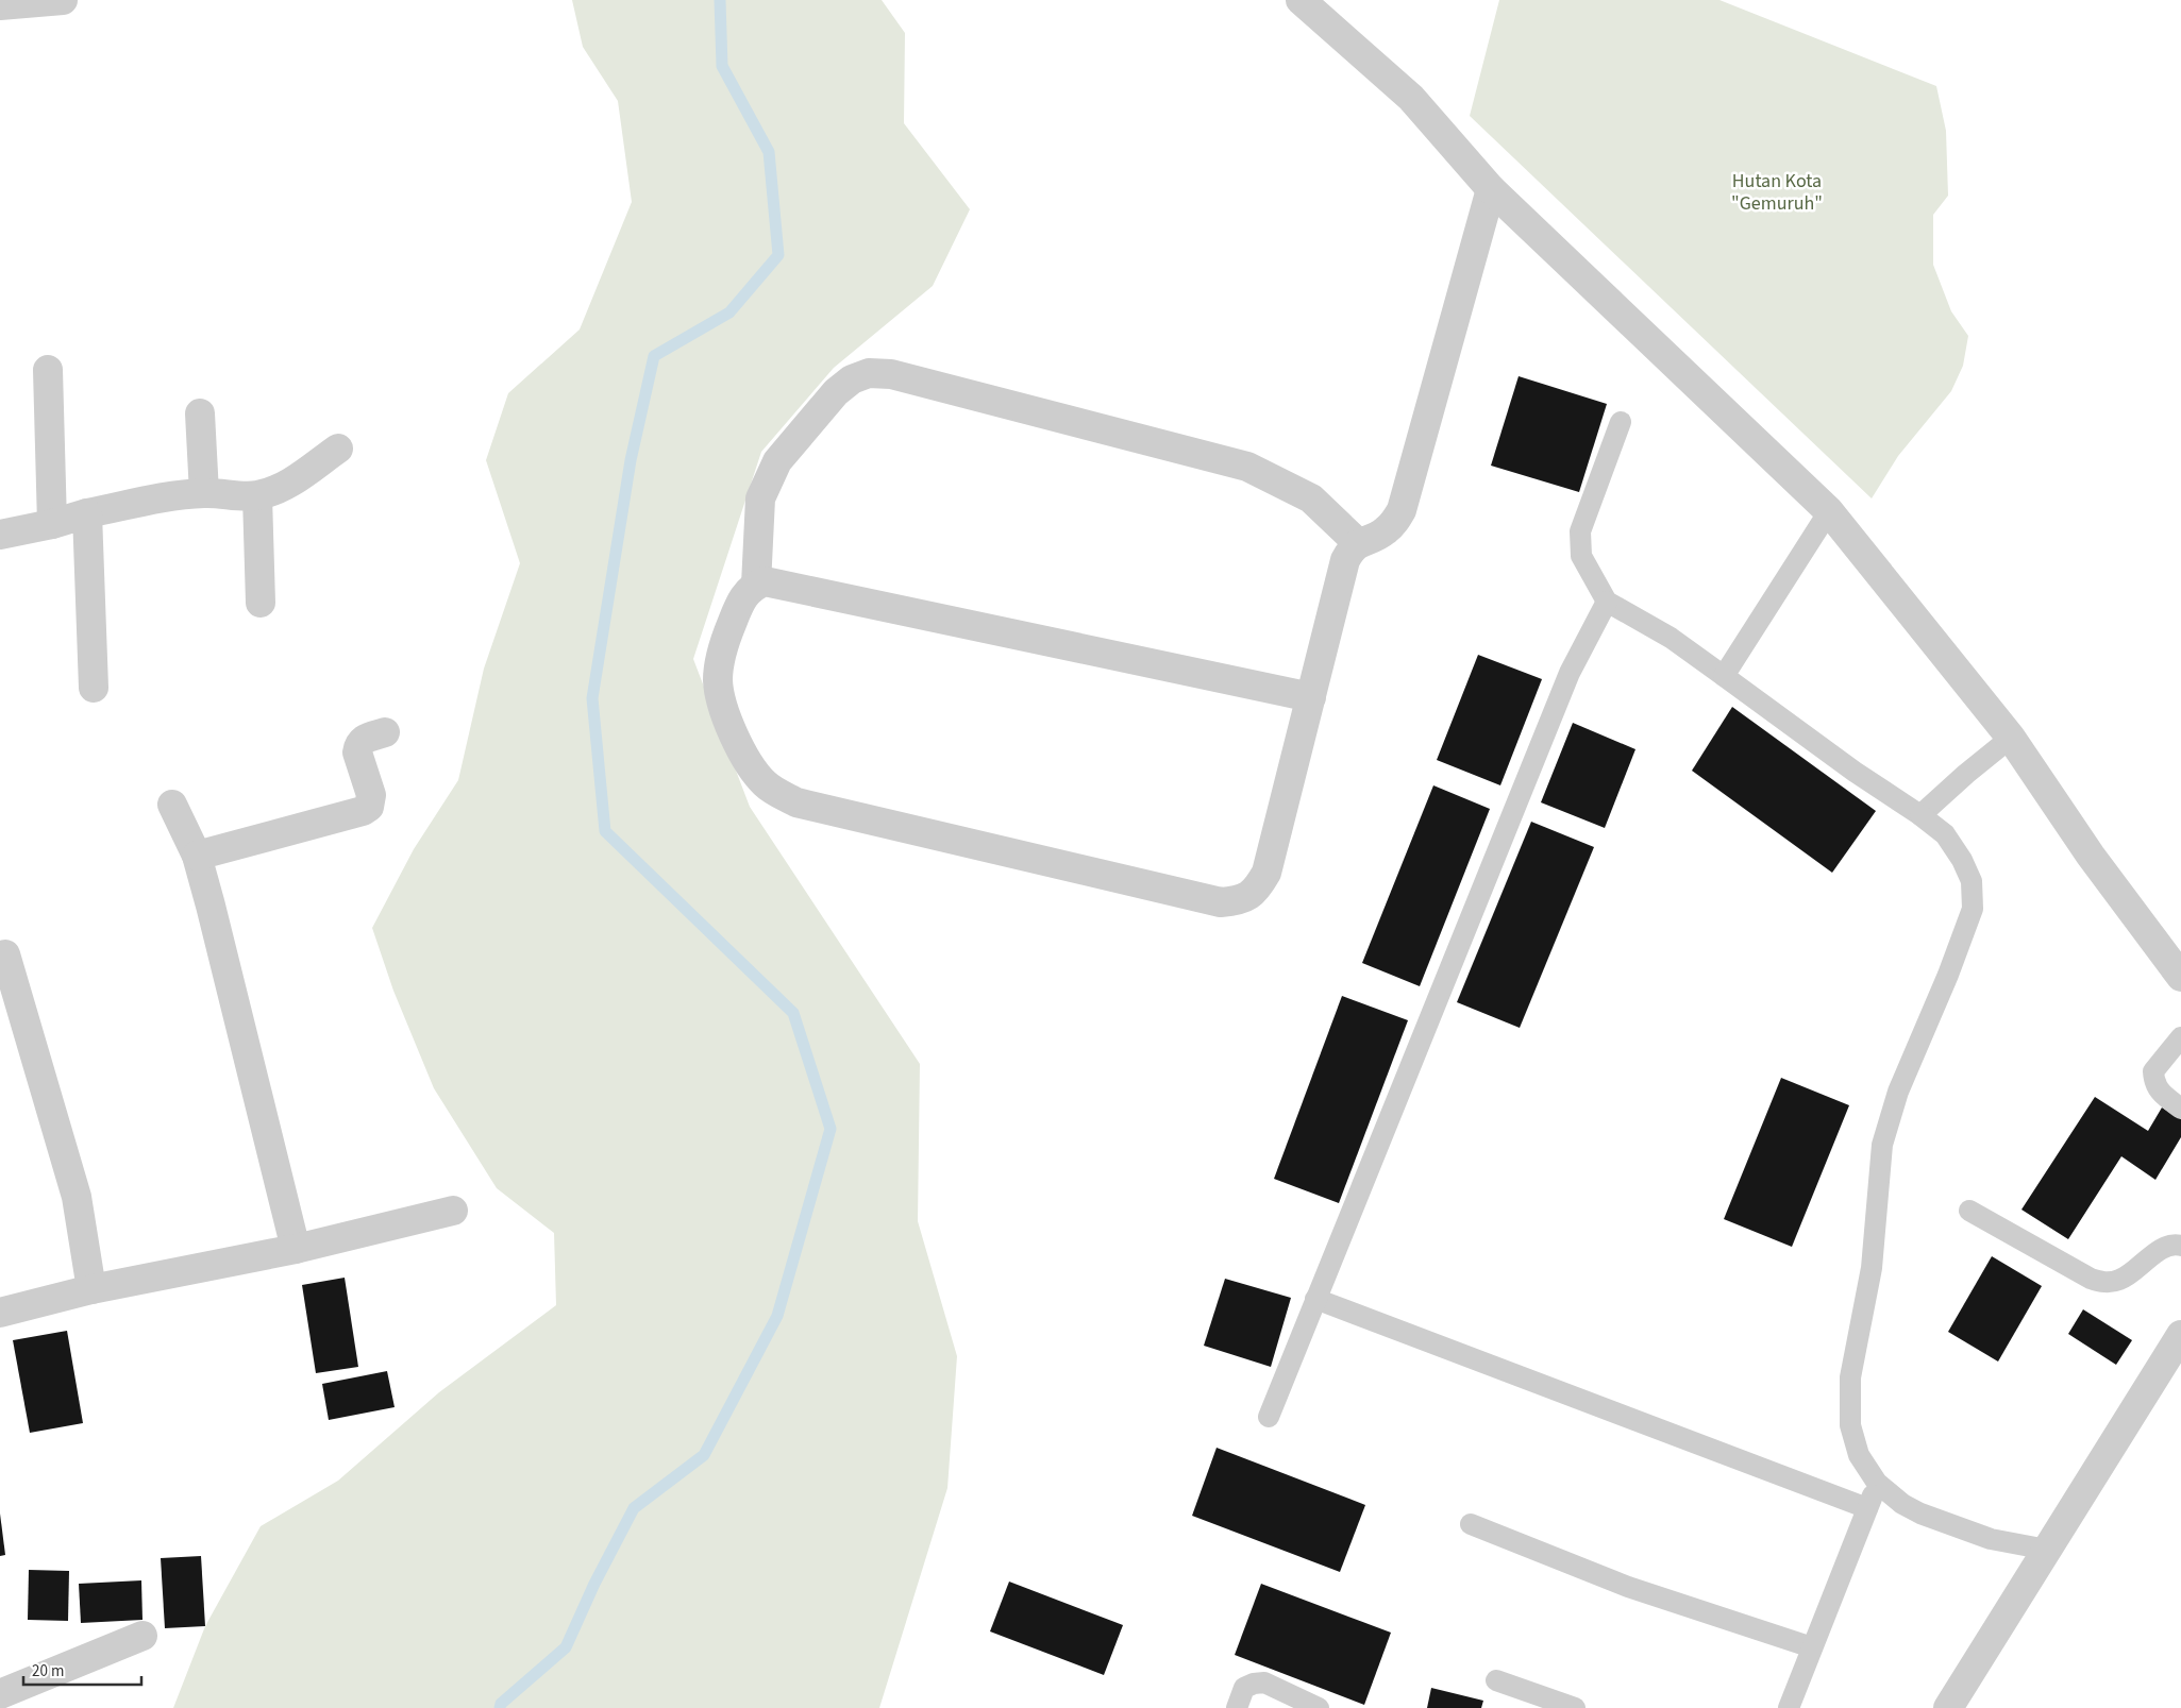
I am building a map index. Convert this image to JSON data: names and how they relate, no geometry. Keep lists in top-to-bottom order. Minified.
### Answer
{"parks":["Hutan Kota \"Gemuruh\""],"scale_bar":"20 m"}
